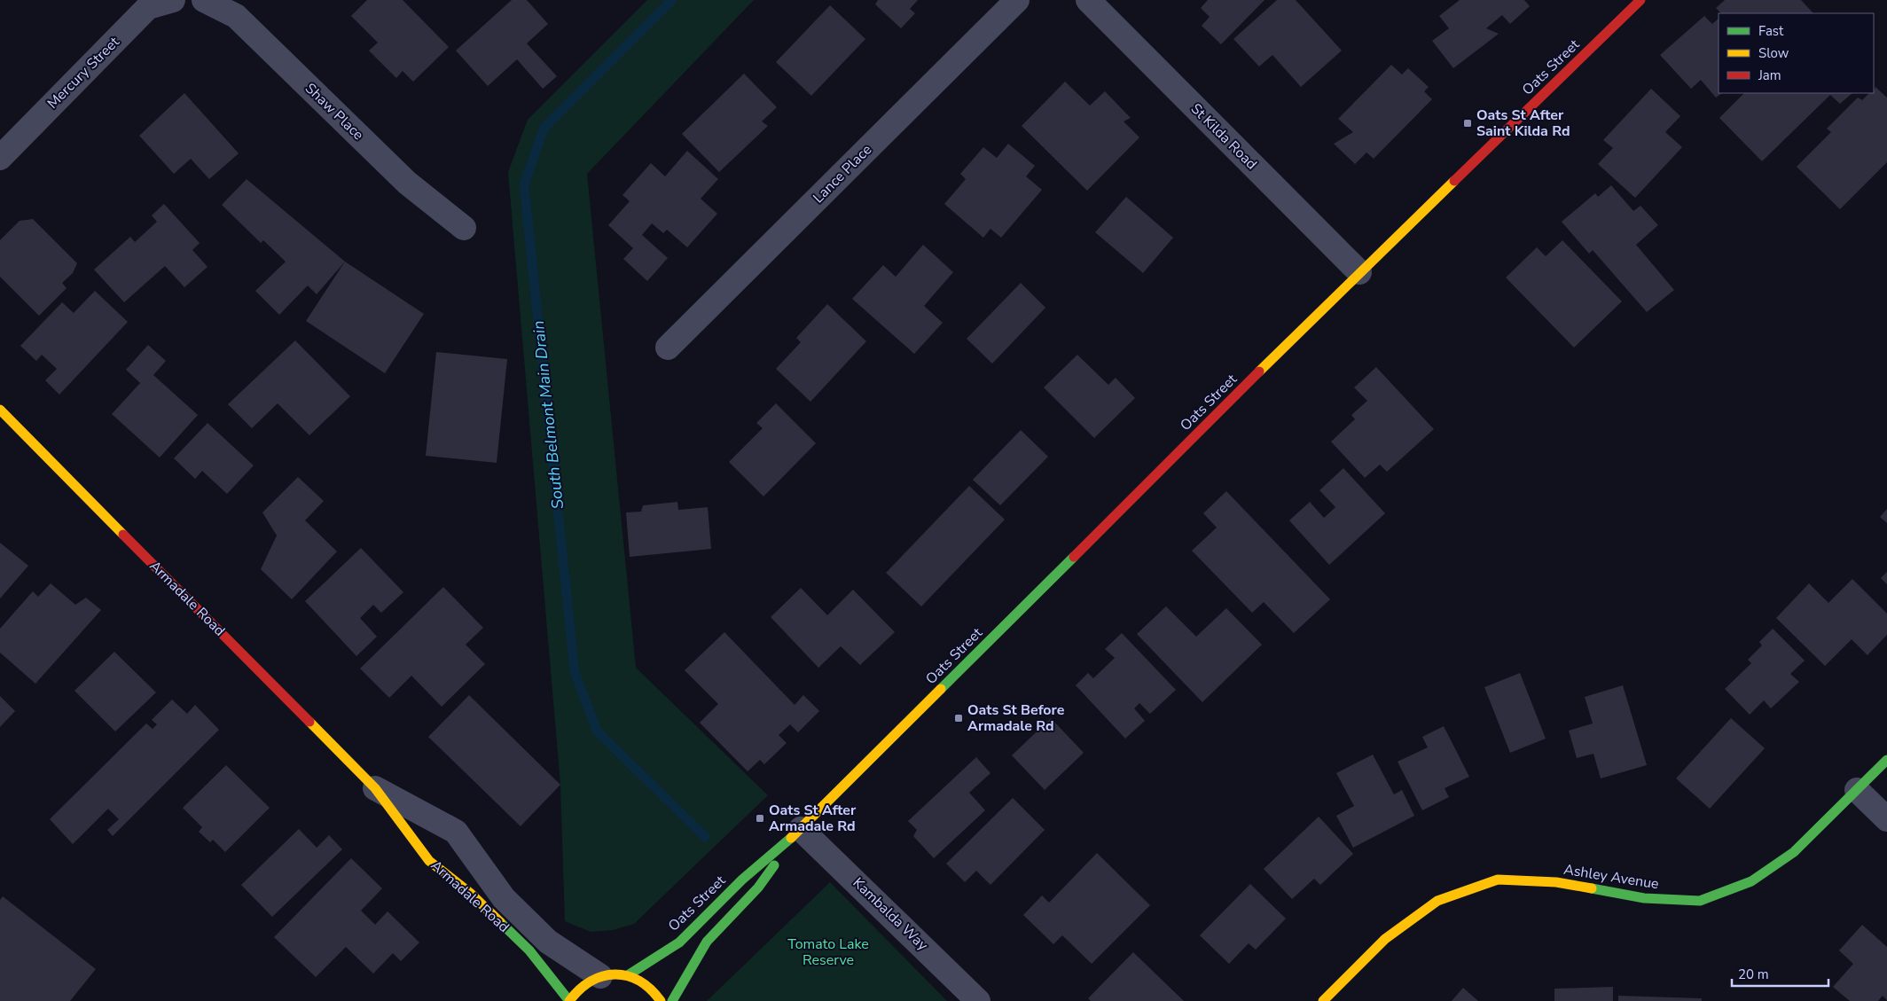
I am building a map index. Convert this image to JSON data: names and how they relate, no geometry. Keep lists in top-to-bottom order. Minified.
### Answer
{"streets":{"street":["Oats Street","Mercury Street","Shaw Place","St Kilda Road","Lance Place","Armadale Road","Ashley Avenue","Kambalda Way"]},"crossings":[["Oats Street","St Kilda Road"],["Oats Street","Kambalda Way"]],"water":["South Belmont Main Drain"],"parks":["Tomato Lake Reserve"],"places":{"transit":["Oats St After Saint Kilda Rd","Oats St Before Armadale Rd","Oats St After Armadale Rd"]},"legend":["Fast","Slow","Jam"],"scale_bar":"20 m"}
